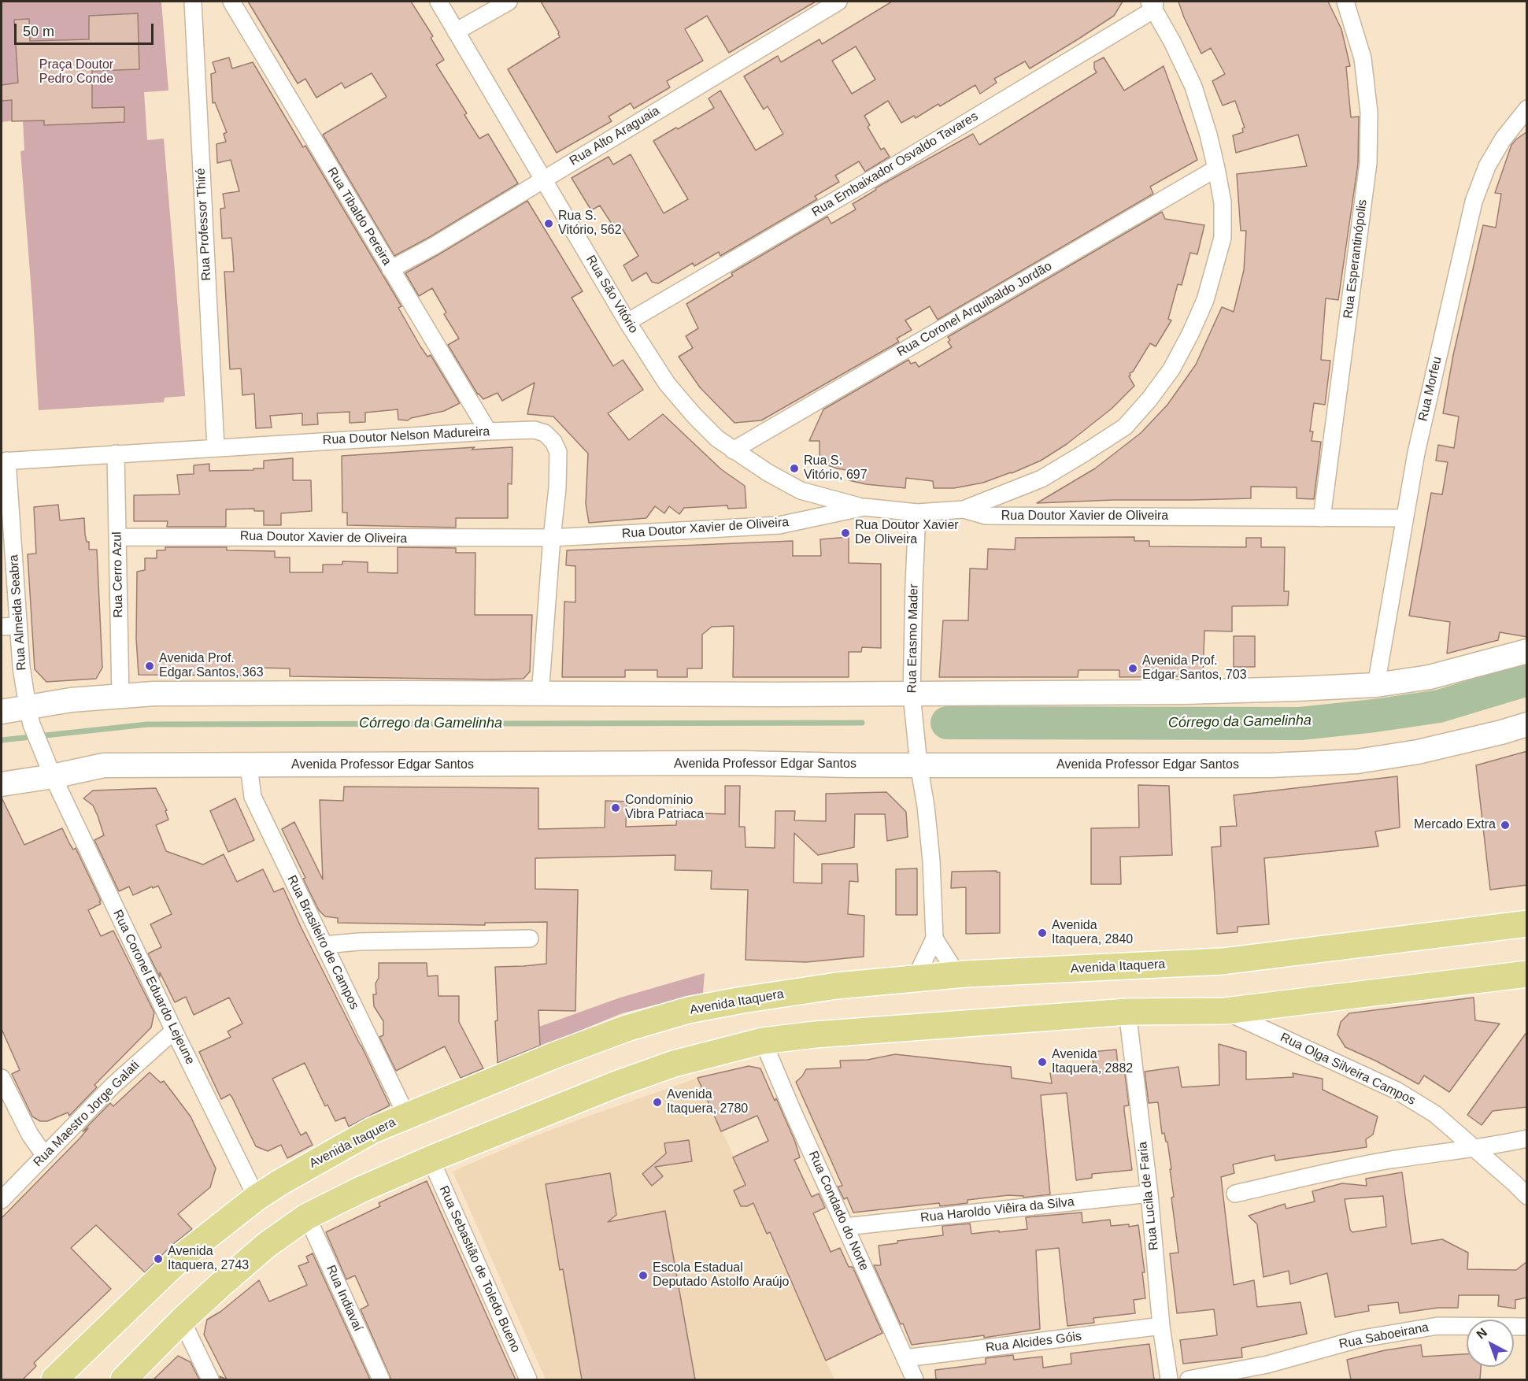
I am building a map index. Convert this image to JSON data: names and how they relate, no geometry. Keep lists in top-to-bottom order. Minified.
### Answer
{"streets":{"main road":["Avenida Professor Edgar Santos","Avenida Itaquera"],"street":["Rua Alto Araguaia","Rua Embaixador Osvaldo Tavares","Rua Tibaldo Pereira","Rua Professor Thiré","Rua Esperantinópolis","Rua São Vitório","Rua Coronel Arquibaldo Jordão","Rua Morfeu","Rua Doutor Nelson Madureira","Rua Doutor Xavier de Oliveira","Rua Cerro Azul","Rua Almeida Seabra","Rua Erasmo Mader","Rua Brasileiro de Campos","Rua Coronel Eduardo Lejeune","Rua Olga Silveira Campos","Rua Maestro Jorge Galati","Rua Lucila de Faria","Rua Haroldo Viêira da Silva","Rua Condado do Norte","Rua Sebastião de Toledo Bueno","Rua Indiavaí","Rua Saboeirana","Rua Alcides Góis"]},"crossings":[["Rua Alto Araguaia","Rua Tibaldo Pereira"],["Rua Alto Araguaia","Rua São Vitório"],["Rua Embaixador Osvaldo Tavares","Rua São Vitório"],["Rua Tibaldo Pereira","Rua Doutor Nelson Madureira"],["Rua Professor Thiré","Rua Doutor Nelson Madureira"],["Rua Esperantinópolis","Rua Doutor Xavier de Oliveira"],["Rua São Vitório","Rua Coronel Arquibaldo Jordão"],["Rua São Vitório","Rua Doutor Xavier de Oliveira"],["Rua Morfeu","Rua Doutor Xavier de Oliveira"],["Rua Doutor Nelson Madureira","Rua Doutor Xavier de Oliveira"],["Rua Doutor Nelson Madureira","Rua Cerro Azul"],["Rua Doutor Nelson Madureira","Rua Almeida Seabra"],["Rua Doutor Xavier de Oliveira","Rua Cerro Azul"],["Rua Doutor Xavier de Oliveira","Rua Erasmo Mader"],["Rua Almeida Seabra","Avenida Professor Edgar Santos"],["Rua Almeida Seabra","Rua Coronel Eduardo Lejeune"],["Rua Erasmo Mader","Avenida Professor Edgar Santos"],["Avenida Professor Edgar Santos","Rua Brasileiro de Campos"],["Avenida Professor Edgar Santos","Rua Coronel Eduardo Lejeune"],["Rua Brasileiro de Campos","Avenida Itaquera"],["Avenida Itaquera","Rua Coronel Eduardo Lejeune"],["Rua Coronel Eduardo Lejeune","Rua Maestro Jorge Galati"],["Rua Lucila de Faria","Rua Haroldo Viêira da Silva"],["Rua Lucila de Faria","Rua Alcides Góis"],["Rua Haroldo Viêira da Silva","Rua Condado do Norte"],["Rua Condado do Norte","Rua Alcides Góis"]],"water":["Córrego da Gamelinha"],"parks":["Praça Doutor Pedro Conde"],"places":["Rua S. Vitório, 562","Rua S. Vitório, 697","Rua Doutor Xavier De Oliveira","Avenida Prof. Edgar Santos, 363","Avenida Prof. Edgar Santos, 703","Condomínio Vibra Patriaca","Mercado Extra","Avenida Itaquera, 2840","Avenida Itaquera, 2882","Avenida Itaquera, 2780","Avenida Itaquera, 2743","Escola Estadual Deputado Astolfo Araújo"],"scale_bar":"50 m","north":"top left"}
